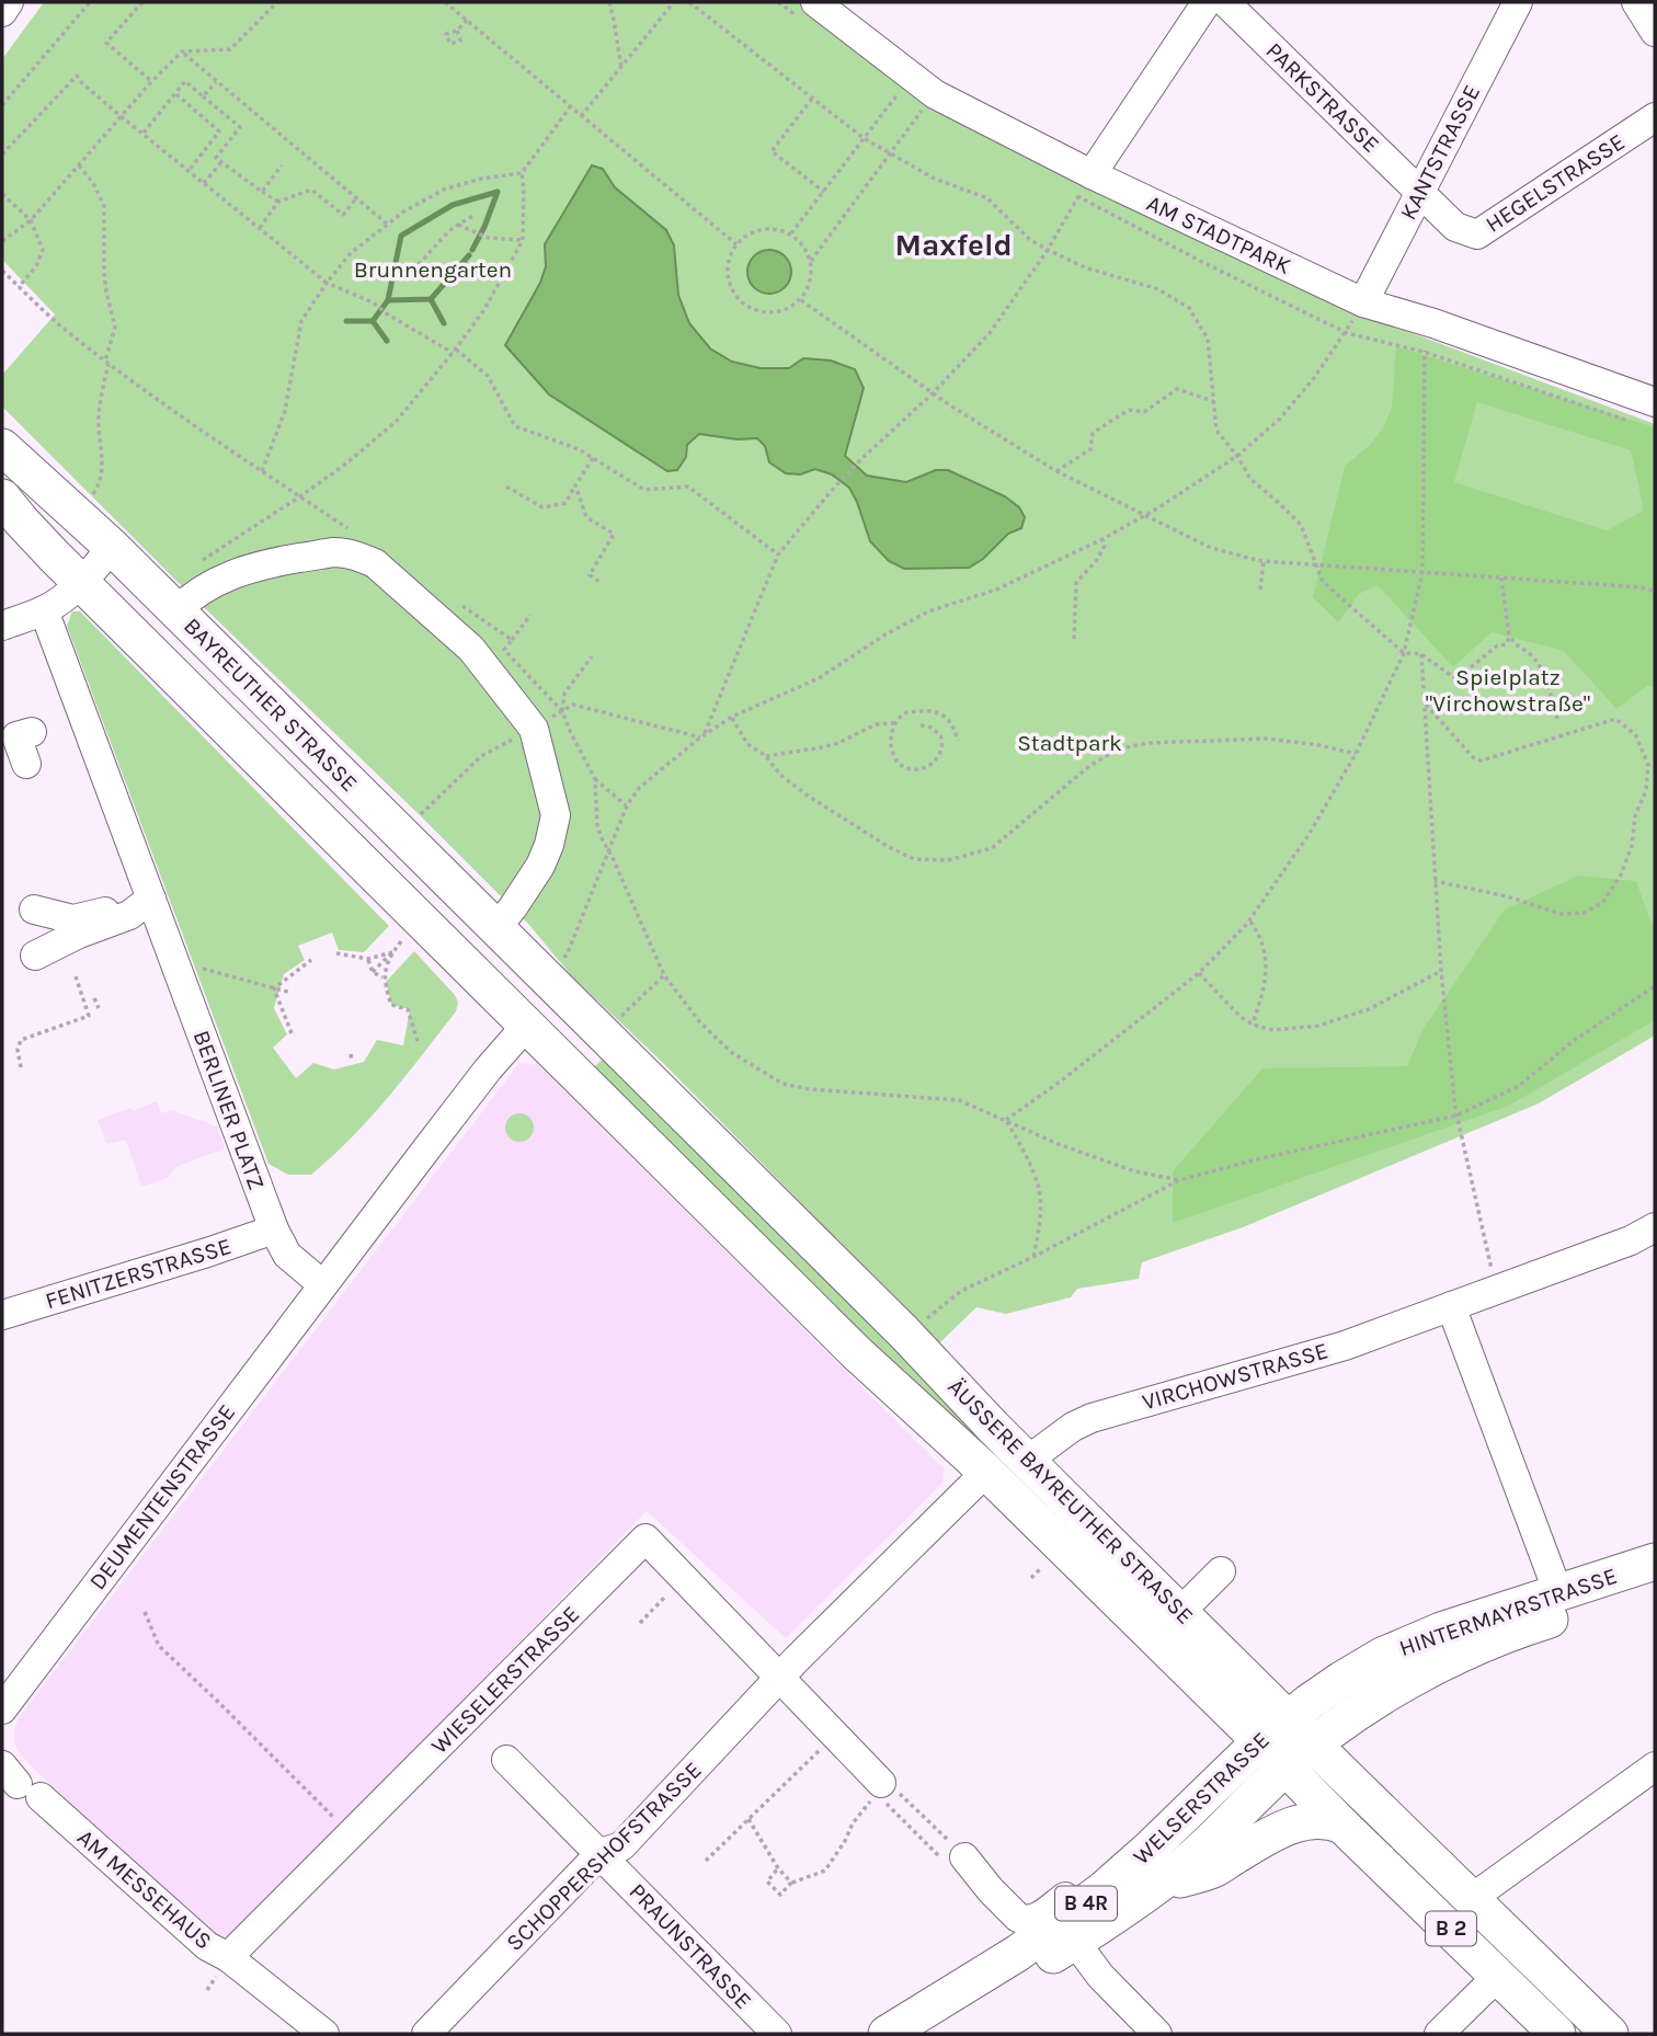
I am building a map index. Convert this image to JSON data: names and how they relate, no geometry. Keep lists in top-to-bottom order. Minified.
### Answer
{"streets":{"main road":["BAYREUTHER STRASSE","ÄUSSERE BAYREUTHER STRASSE","HINTERMAYRSTRASSE","WELSERSTRASSE","B 4R","B 2"],"street":["PARKSTRASSE","KANTSTRASSE","HEGELSTRASSE","AM STADTPARK","BERLINER PLATZ","FENITZERSTRASSE","VIRCHOWSTRASSE","DEUMENTENSTRASSE","WIESELERSTRASSE","SCHOPPERSHOFSTRASSE","AM MESSEHAUS","PRAUNSTRASSE"]},"crossings":[["PARKSTRASSE","KANTSTRASSE"],["PARKSTRASSE","HEGELSTRASSE"],["KANTSTRASSE","HEGELSTRASSE"],["KANTSTRASSE","AM STADTPARK"],["BAYREUTHER STRASSE","ÄUSSERE BAYREUTHER STRASSE"],["BERLINER PLATZ","FENITZERSTRASSE"],["BERLINER PLATZ","DEUMENTENSTRASSE"],["VIRCHOWSTRASSE","ÄUSSERE BAYREUTHER STRASSE"],["ÄUSSERE BAYREUTHER STRASSE","HINTERMAYRSTRASSE"],["ÄUSSERE BAYREUTHER STRASSE","WELSERSTRASSE"],["ÄUSSERE BAYREUTHER STRASSE","SCHOPPERSHOFSTRASSE"],["HINTERMAYRSTRASSE","WELSERSTRASSE"],["WIESELERSTRASSE","SCHOPPERSHOFSTRASSE"],["WIESELERSTRASSE","AM MESSEHAUS"],["SCHOPPERSHOFSTRASSE","PRAUNSTRASSE"]],"districts":["Maxfeld"],"parks":["Brunnengarten","Spielplatz \"Virchowstraße\"","Stadtpark"]}
